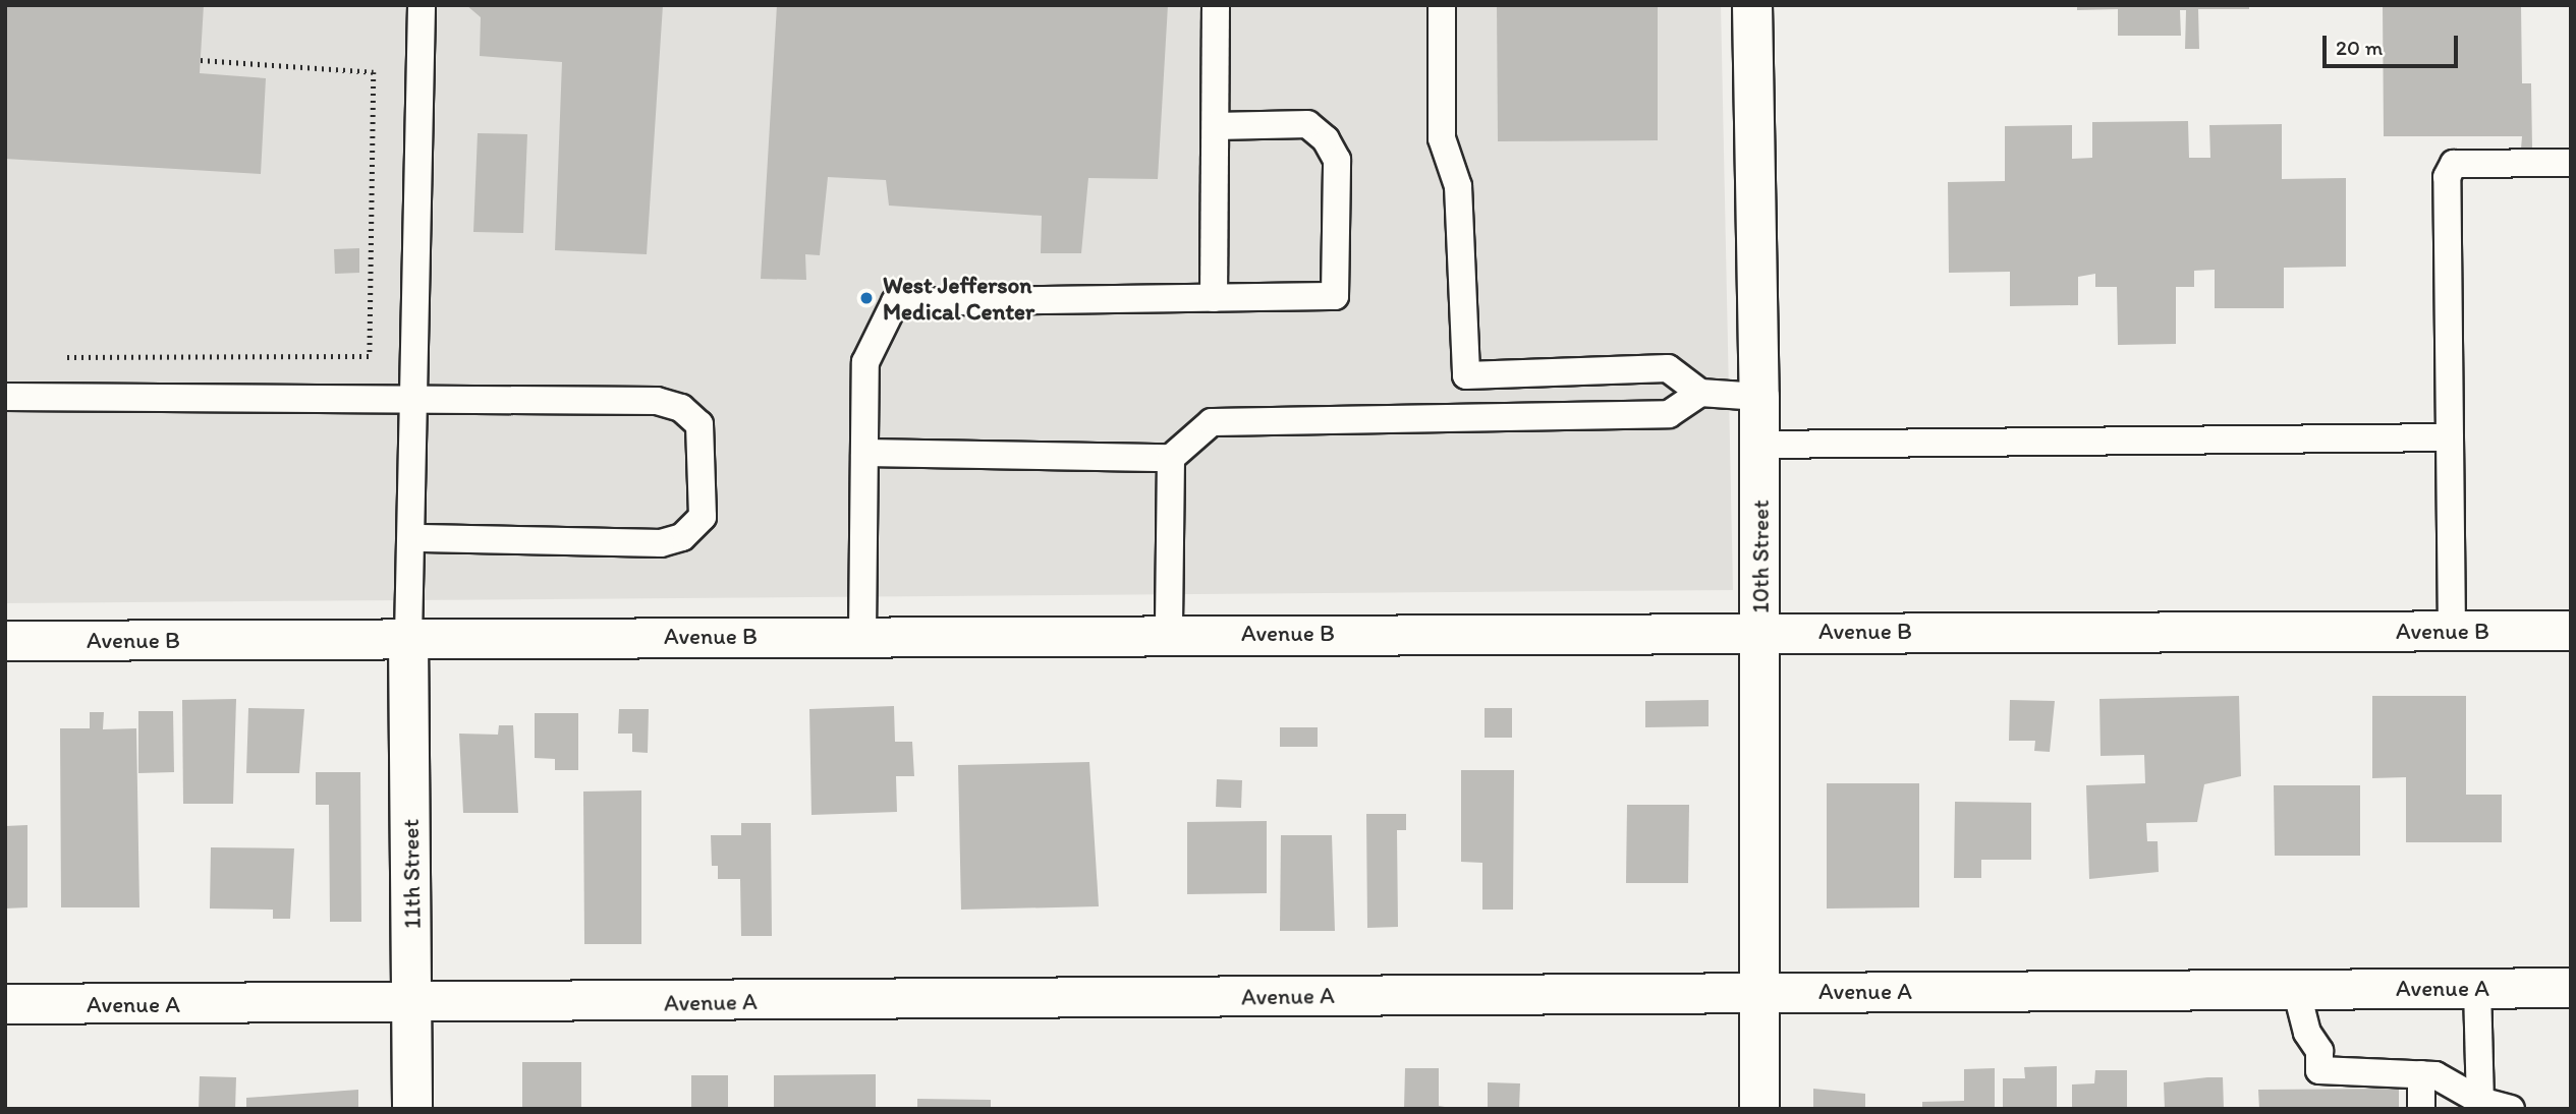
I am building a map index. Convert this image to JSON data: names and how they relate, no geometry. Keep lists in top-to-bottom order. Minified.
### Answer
{"streets":{"street":["10th Street","Avenue B","11th Street","Avenue A"]},"crossings":[["10th Street","Avenue B"],["10th Street","Avenue A"],["Avenue B","11th Street"],["11th Street","Avenue A"]],"places":["West Jefferson Medical Center"],"scale_bar":"20 m"}
